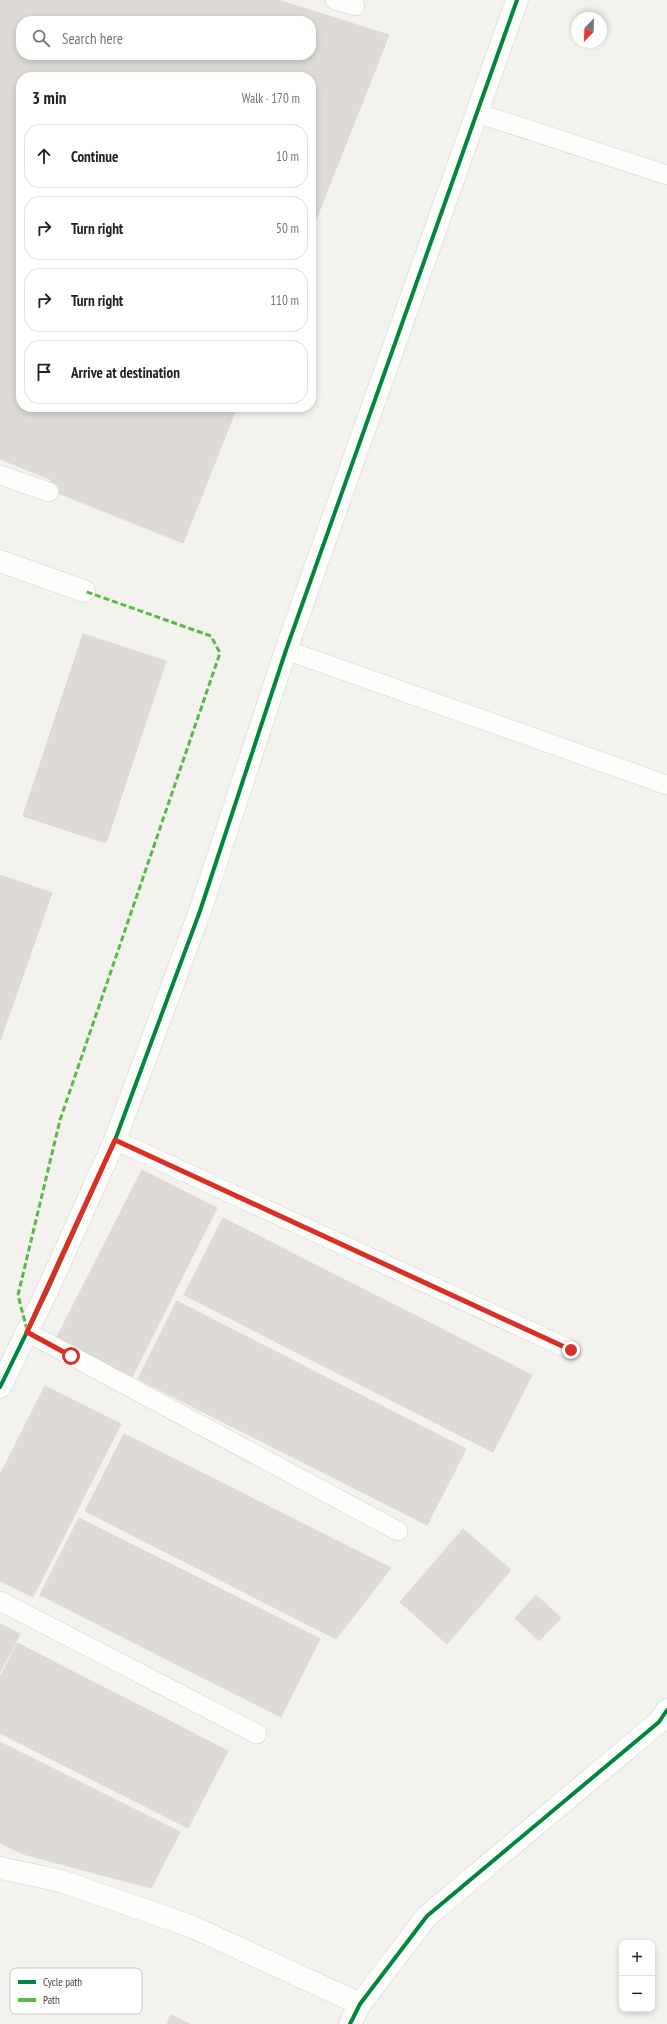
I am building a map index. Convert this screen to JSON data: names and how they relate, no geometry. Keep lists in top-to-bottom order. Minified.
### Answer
{"legend":["Cycle path","Path"],"north":"bottom left","page":{"search":"Search here","heading":["3 min","Walk · 170 m"],"list":[["Continue","10 m"],["Turn right","50 m"],["Turn right","110 m"],"Arrive at destination"],"map_buttons":["+","−"]}}
